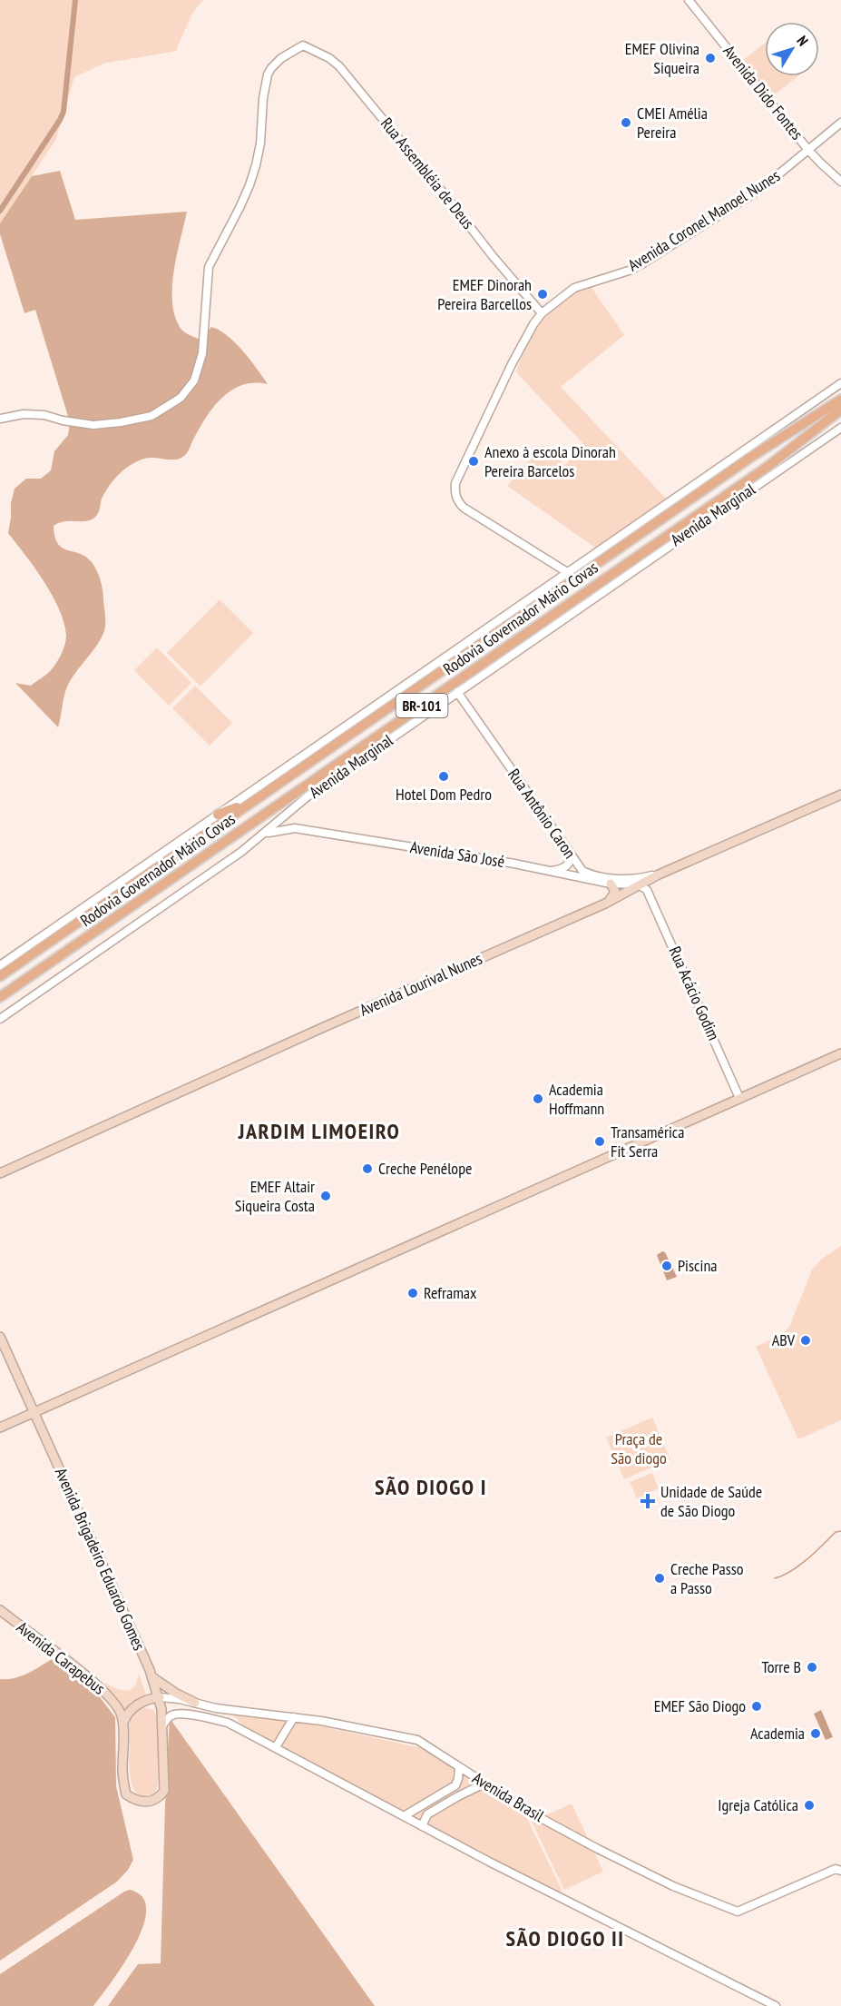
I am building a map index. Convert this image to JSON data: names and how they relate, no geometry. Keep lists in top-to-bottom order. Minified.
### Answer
{"streets":{"main road":["Rodovia Governador Mário Covas","BR-101","Avenida Lourival Nunes","Avenida Brigadeiro Eduardo Gomes","Avenida Carapebus"],"street":["Avenida Dido Fontes","Rua Assembléia de Deus","Avenida Coronel Manoel Nunes","Avenida Marginal","Rua Antônio Caron","Avenida São José","Rua Acácio Godim","Avenida Brasil"]},"crossings":[["Avenida Dido Fontes","Avenida Coronel Manoel Nunes"],["Rua Assembléia de Deus","Avenida Coronel Manoel Nunes"],["Avenida Marginal","Rua Antônio Caron"],["Avenida Marginal","Avenida São José"],["Rua Antônio Caron","Avenida Lourival Nunes"],["Avenida São José","Avenida Lourival Nunes"],["Avenida São José","Rua Acácio Godim"],["Avenida Lourival Nunes","Rua Acácio Godim"],["Avenida Brigadeiro Eduardo Gomes","Avenida Carapebus"],["Avenida Brigadeiro Eduardo Gomes","Avenida Brasil"]],"districts":["JARDIM LIMOEIRO","SÃO DIOGO I","SÃO DIOGO II"],"parks":["Praça de São diogo"],"places":{"other":["EMEF Olivina Siqueira","CMEI Amélia Pereira","EMEF Dinorah Pereira Barcellos","Anexo à escola Dinorah Pereira Barcelos","Hotel Dom Pedro","Academia Hoffmann","Transamérica Fit Serra","Creche Penélope","EMEF Altair Siqueira Costa","Piscina","Reframax","ABV","Creche Passo a Passo","Torre B","EMEF São Diogo","Academia","Igreja Católica"],"health":["Unidade de Saúde de São Diogo"]},"north":"top right"}
